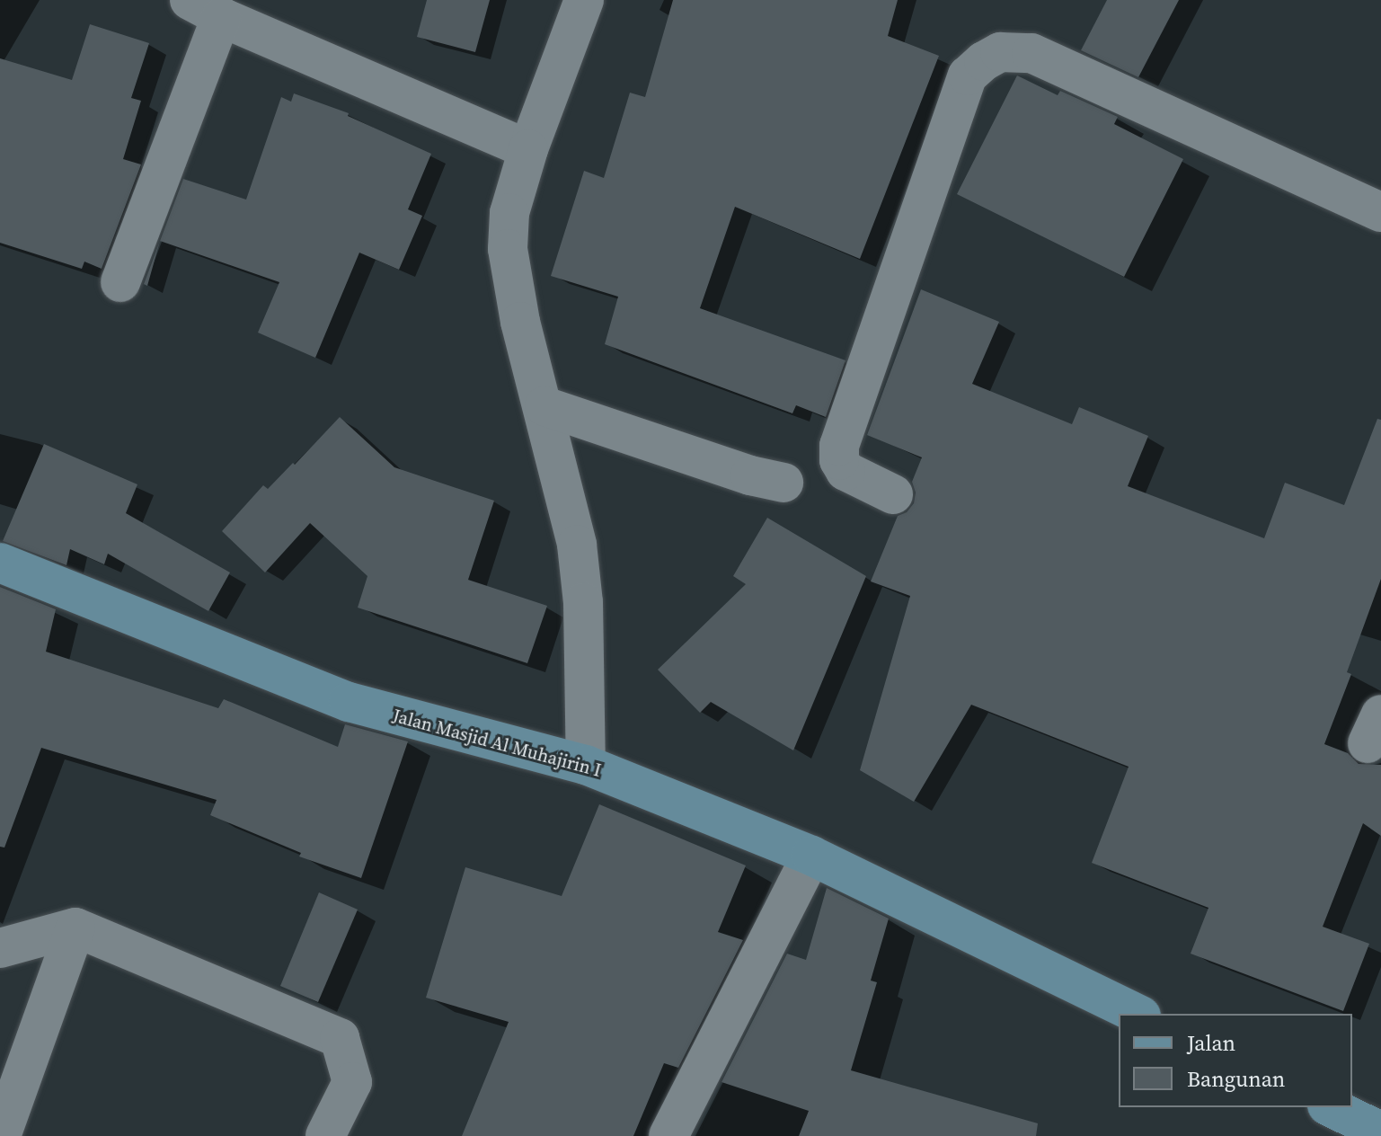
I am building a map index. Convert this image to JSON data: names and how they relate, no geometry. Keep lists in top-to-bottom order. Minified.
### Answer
{"streets":{"street":["Jalan Masjid Al Muhajirin I"]},"legend":["Jalan","Bangunan"]}
